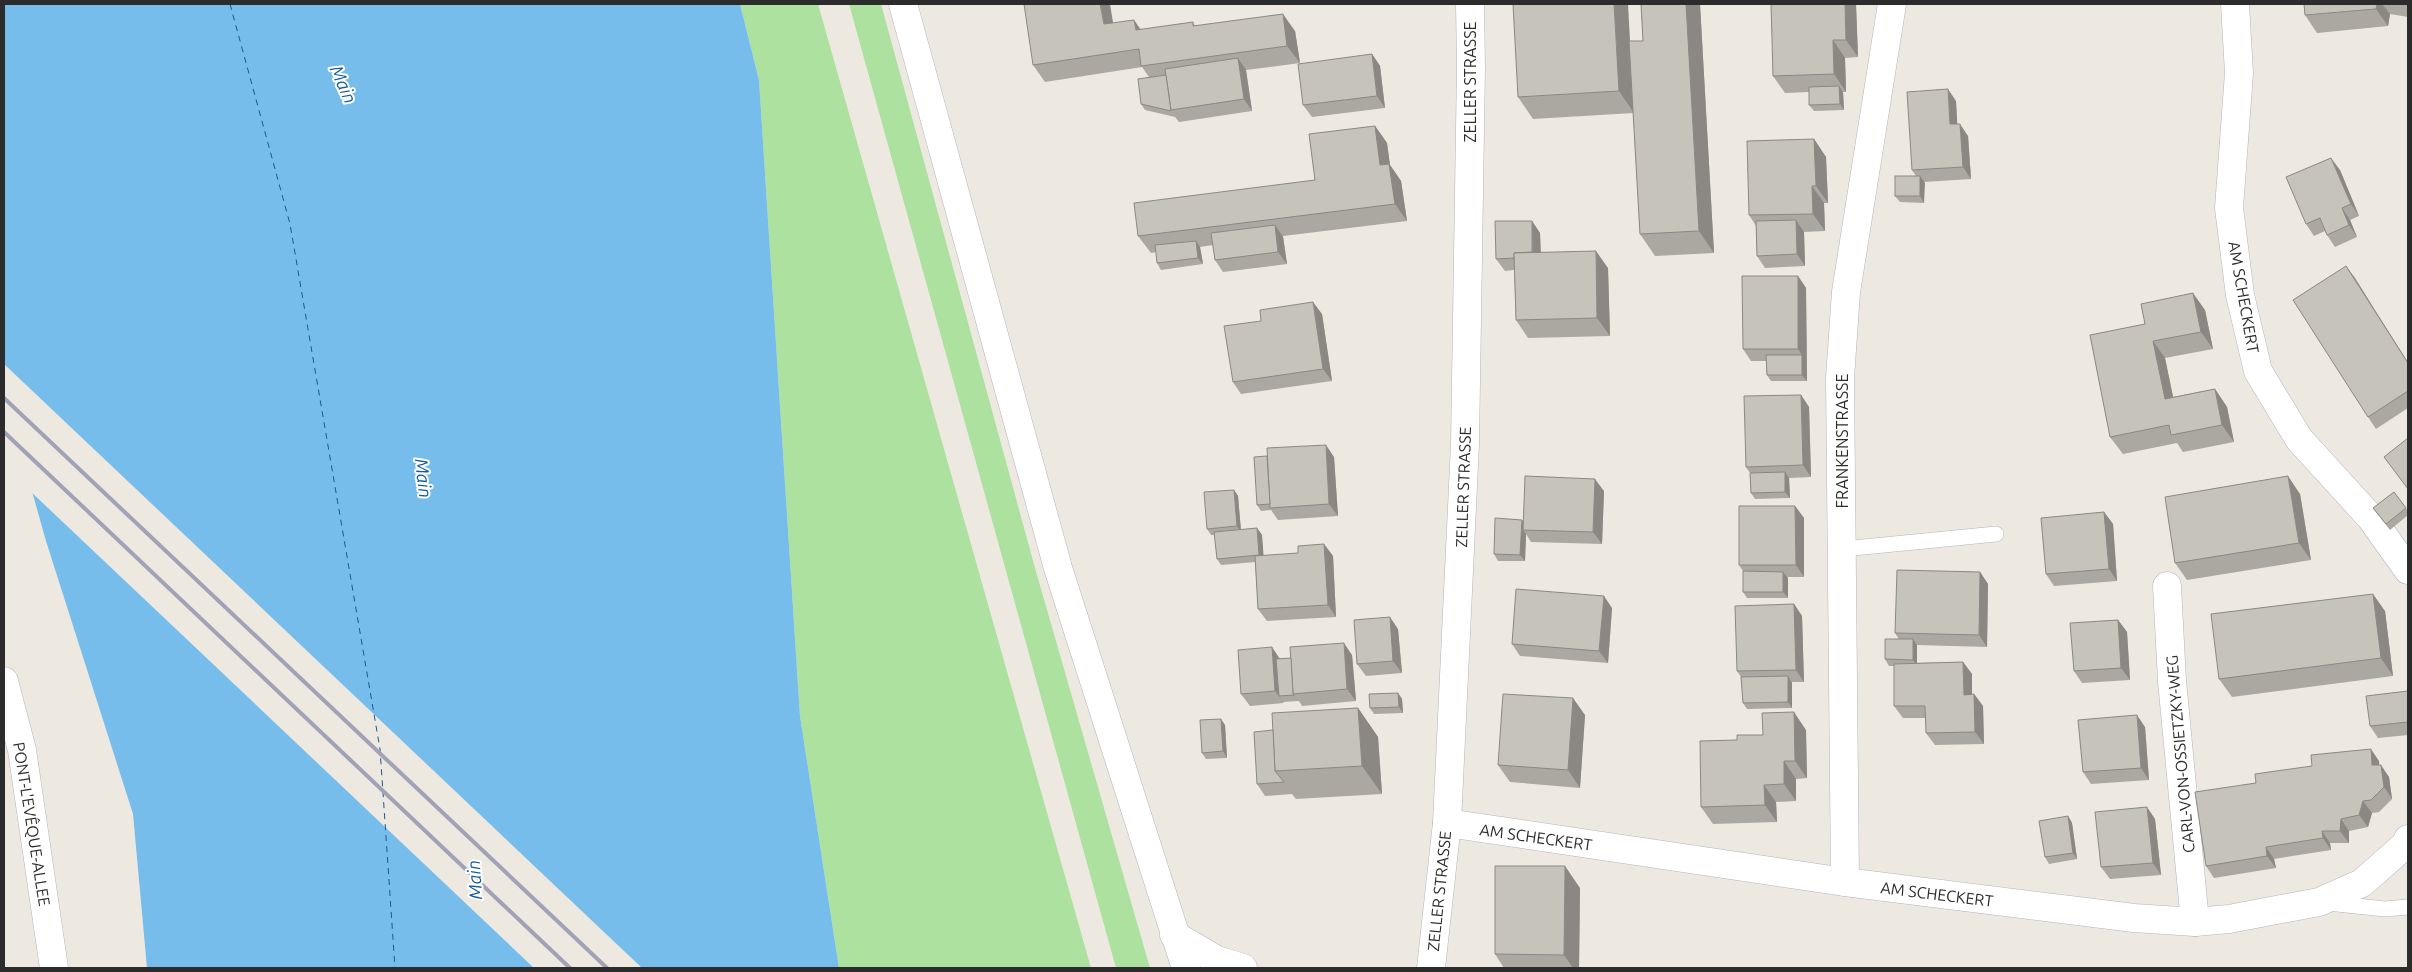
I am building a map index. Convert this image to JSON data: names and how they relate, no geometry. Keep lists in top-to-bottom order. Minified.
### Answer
{"streets":{"street":["ZELLER STRASSE","AM SCHECKERT","FRANKENSTRASSE","CARL-VON-OSSIETZKY-WEG","PONT-L'EVÊQUE-ALLEE"]},"crossings":[["ZELLER STRASSE","AM SCHECKERT"],["AM SCHECKERT","FRANKENSTRASSE"],["AM SCHECKERT","CARL-VON-OSSIETZKY-WEG"]],"water":["Main"]}
